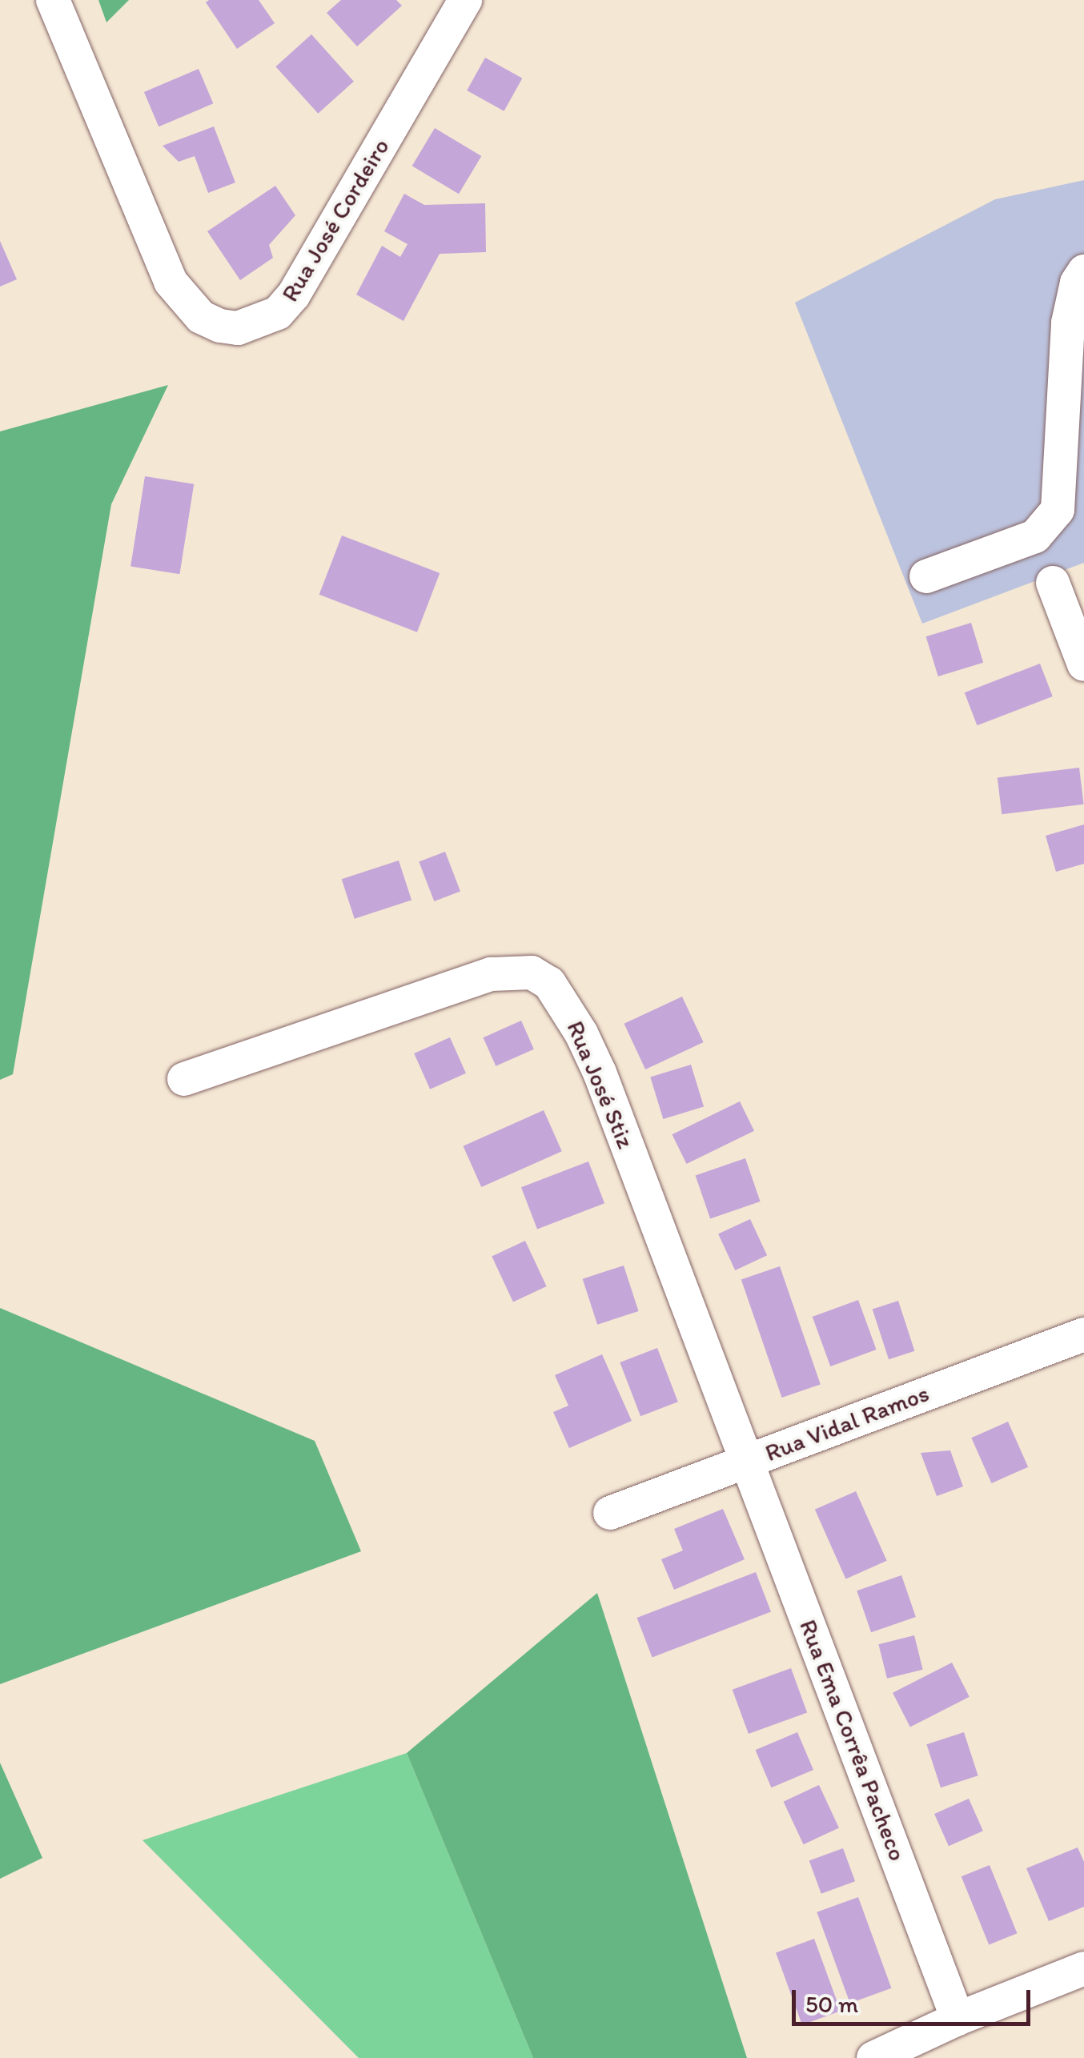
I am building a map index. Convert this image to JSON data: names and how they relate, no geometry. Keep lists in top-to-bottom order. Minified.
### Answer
{"streets":{"street":["Rua José Cordeiro","Rua José Stiz","Rua Vidal Ramos","Rua Ema Corrêa Pacheco"]},"crossings":[["Rua José Stiz","Rua Vidal Ramos"],["Rua José Stiz","Rua Ema Corrêa Pacheco"],["Rua Vidal Ramos","Rua Ema Corrêa Pacheco"]],"scale_bar":"50 m"}
